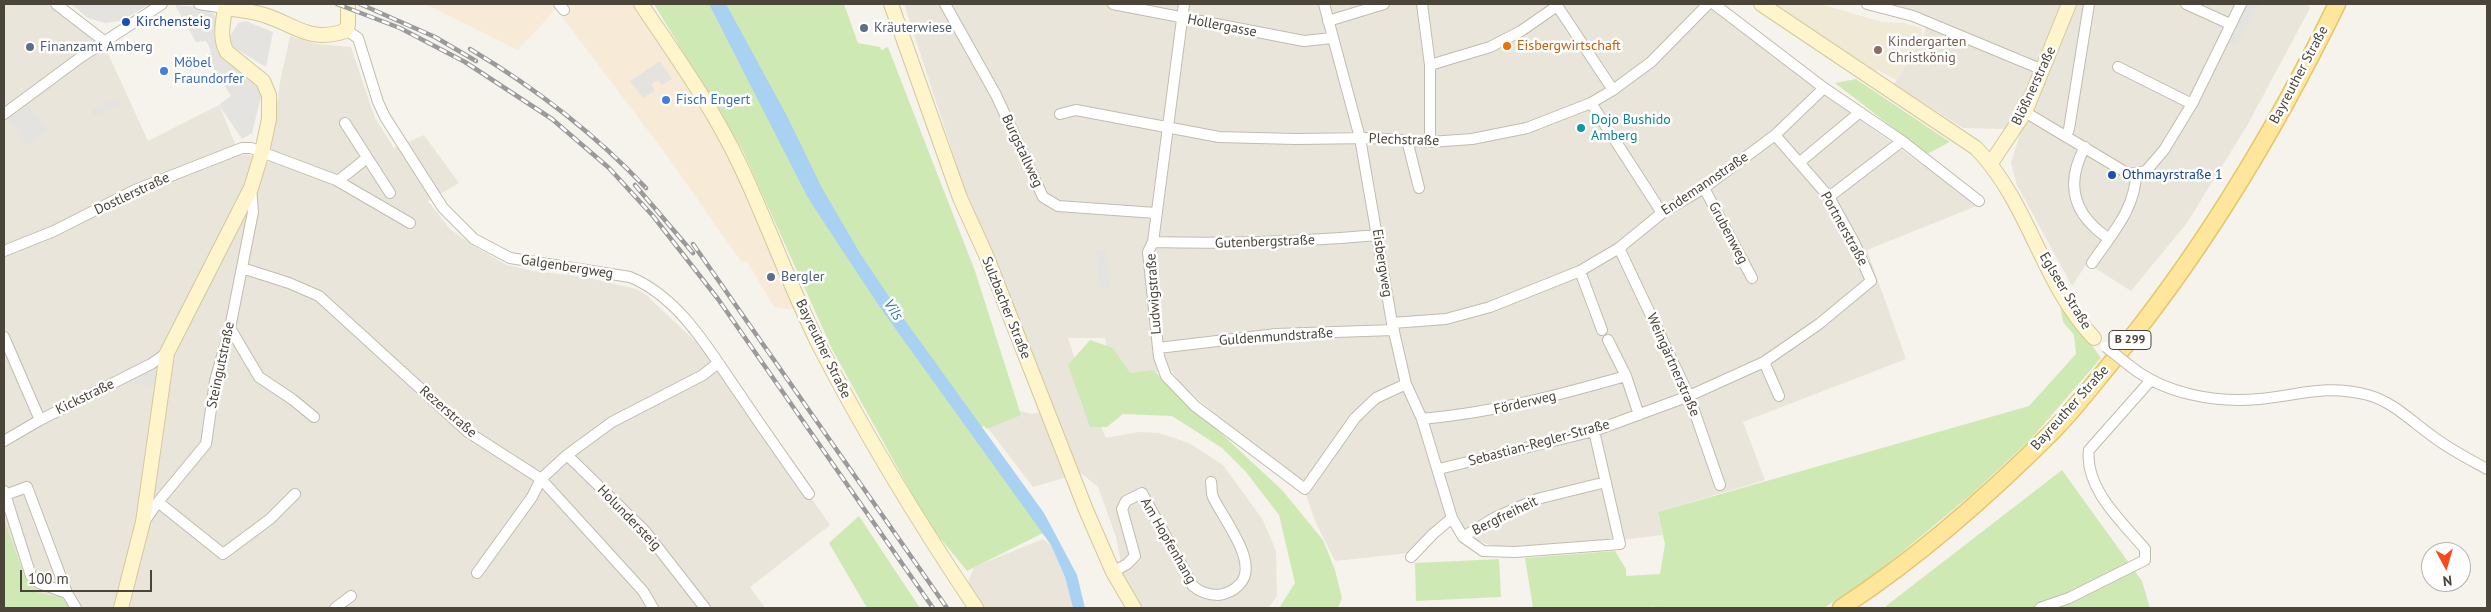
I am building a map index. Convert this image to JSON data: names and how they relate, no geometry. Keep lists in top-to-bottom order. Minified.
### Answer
{"streets":{"main road":["Bayreuther Straße","B 299"],"street":["Hollergasse","Blößnerstraße","Plechstraße","Burgstallweg","Endemannstraße","Dostlerstraße","Portnerstraße","Grubenweg","Gutenbergstraße","Eisbergweg","Galgenbergweg","Eglseer Straße","Ludwigstraße","Sulzbacher Straße","Guldenmundstraße","Steingutstraße","Weingärtnerstraße","Kickstraße","Förderweg","Rezerstraße","Sebastian-Regler-Straße","Bergfreiheit","Holundersteig","Am Hopfenhang"]},"crossings":[["Hollergasse","Eisbergweg"],["Hollergasse","Ludwigstraße"],["Blößnerstraße","Eglseer Straße"],["Plechstraße","Eisbergweg"],["Plechstraße","Ludwigstraße"],["Burgstallweg","Ludwigstraße"],["Endemannstraße","Portnerstraße"],["Endemannstraße","Grubenweg"],["Endemannstraße","Eisbergweg"],["Endemannstraße","Guldenmundstraße"],["Endemannstraße","Weingärtnerstraße"],["Dostlerstraße","Steingutstraße"],["Portnerstraße","Sebastian-Regler-Straße"],["Gutenbergstraße","Eisbergweg"],["Gutenbergstraße","Ludwigstraße"],["Eisbergweg","Ludwigstraße"],["Eisbergweg","Guldenmundstraße"],["Eisbergweg","Förderweg"],["Eisbergweg","Sebastian-Regler-Straße"],["Eisbergweg","Bergfreiheit"],["Ludwigstraße","Guldenmundstraße"],["Sulzbacher Straße","Am Hopfenhang"],["Steingutstraße","Kickstraße"],["Steingutstraße","Rezerstraße"],["Weingärtnerstraße","Sebastian-Regler-Straße"]],"water":["Vils"],"places":["Kirchensteig","Kräuterwiese","Eisbergwirtschaft","Finanzamt Amberg","Kindergarten Christkönig","Möbel Fraundorfer","Fisch Engert","Dojo Bushido Amberg","Othmayrstraße 1","Bergler"],"scale_bar":"100 m","north":"bottom"}
